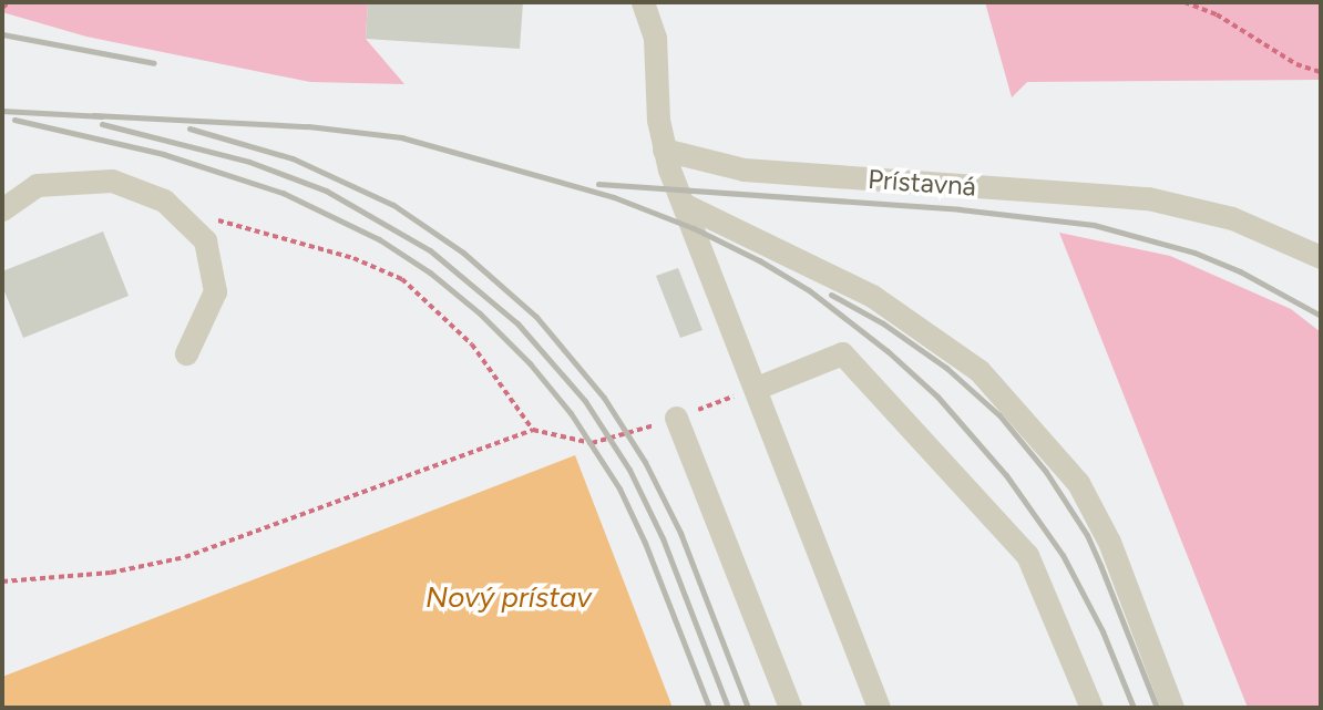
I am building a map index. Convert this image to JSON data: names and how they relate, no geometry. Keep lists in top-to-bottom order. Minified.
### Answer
{"streets":{"street":["Prístavná"]},"water":["Nový prístav"]}
